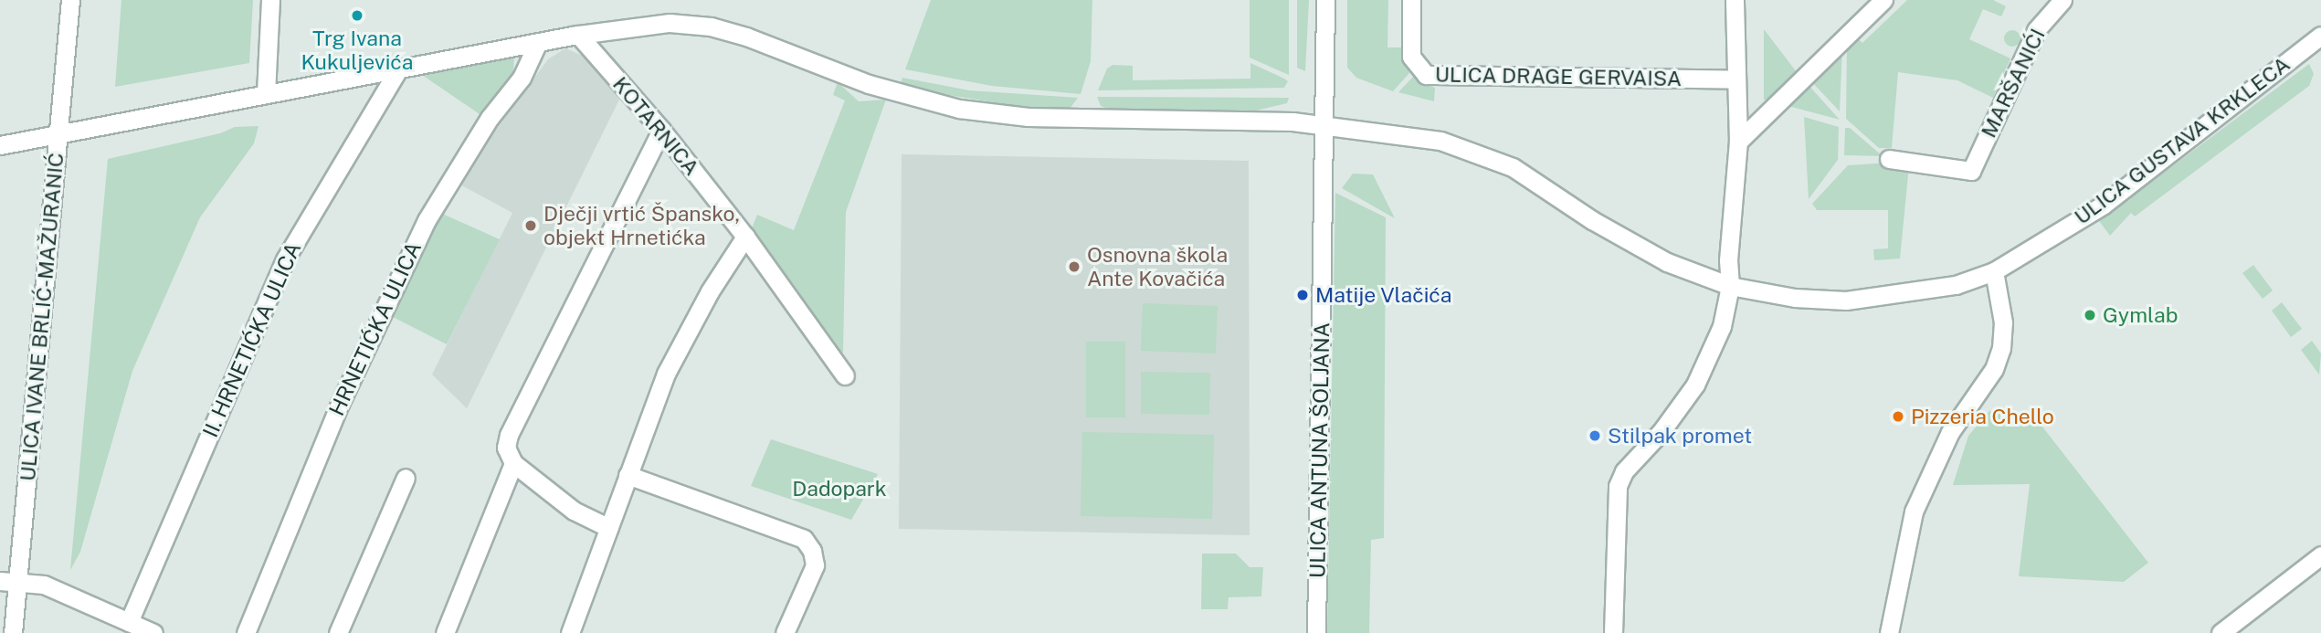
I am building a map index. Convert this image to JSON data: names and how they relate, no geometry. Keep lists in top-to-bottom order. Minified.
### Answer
{"streets":{"street":["ULICA DRAGE GERVAISA","MARŠANIĆI","KOTARNICA","ULICA GUSTAVA KRKLECA","ULICA IVANE BRLIĆ-MAŽURANIĆ","HRNETIĆKA ULICA","II. HRNETIĆKA ULICA","ULICA ANTUNA ŠOLJANA"]},"crossings":[["KOTARNICA","ULICA GUSTAVA KRKLECA"],["ULICA GUSTAVA KRKLECA","ULICA IVANE BRLIĆ-MAŽURANIĆ"],["ULICA GUSTAVA KRKLECA","HRNETIĆKA ULICA"],["ULICA GUSTAVA KRKLECA","II. HRNETIĆKA ULICA"],["ULICA GUSTAVA KRKLECA","ULICA ANTUNA ŠOLJANA"]],"parks":["Dadopark"],"places":["Trg Ivana Kukuljevića","Dječji vrtić Špansko, objekt Hrnetićka","Osnovna škola Ante Kovačića","Matije Vlačića","Gymlab","Pizzeria Chello","Stilpak promet"]}
